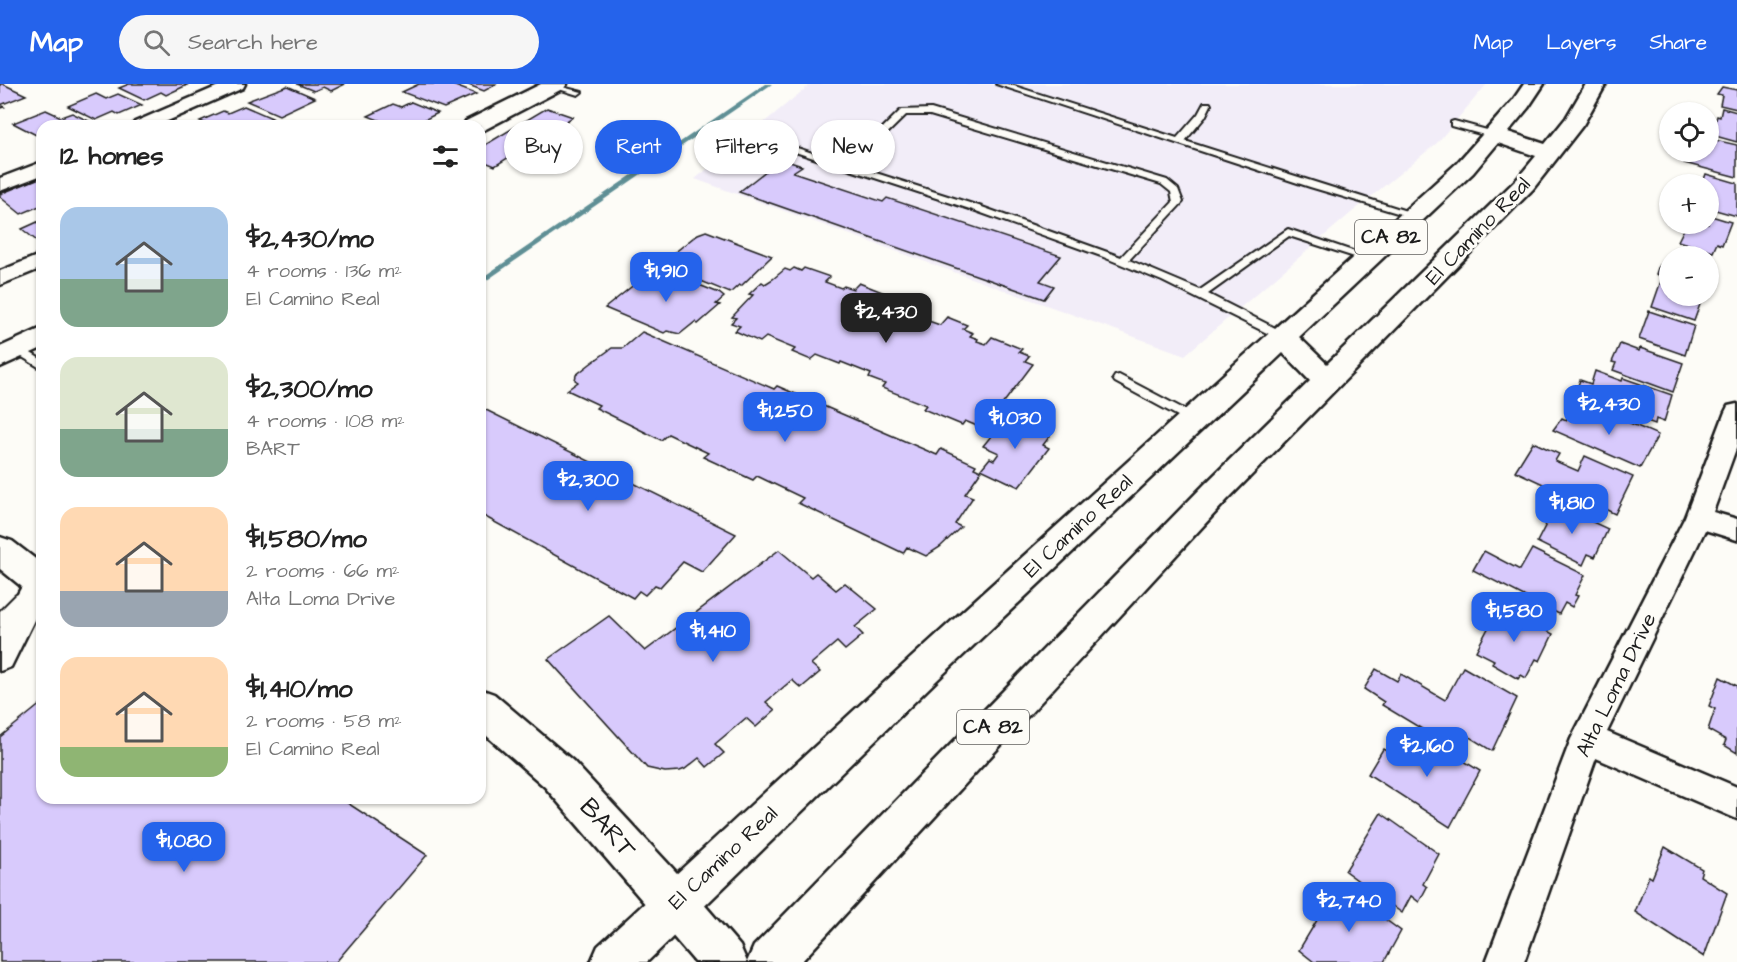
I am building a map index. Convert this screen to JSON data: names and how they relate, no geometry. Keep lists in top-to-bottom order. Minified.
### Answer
{"streets":{"main road":["El Camino Real","CA 82","BART"],"street":["Alta Loma Drive"]},"crossings":[["El Camino Real","BART"]],"page":{"header":"Map","search":"Search here","nav":["Map","Layers","Share"],"map_buttons":["+","−"],"chip":["Buy","Rent","Filters","New"],"heading":"12 homes","list":[{"name":"$2,430/mo","note":"4 rooms · 136 m² · El Camino Real"},{"name":"$2,300/mo","note":"4 rooms · 108 m² · BART"},{"name":"$1,580/mo","note":"2 rooms · 66 m² · Alta Loma Drive"},{"name":"$1,410/mo","note":"2 rooms · 58 m² · El Camino Real"}],"price":["$1,910","$2,430","$2,430","$1,250","$1,030","$2,300","$1,810","$1,580","$1,410","$2,160","$1,080","$2,740"]}}
